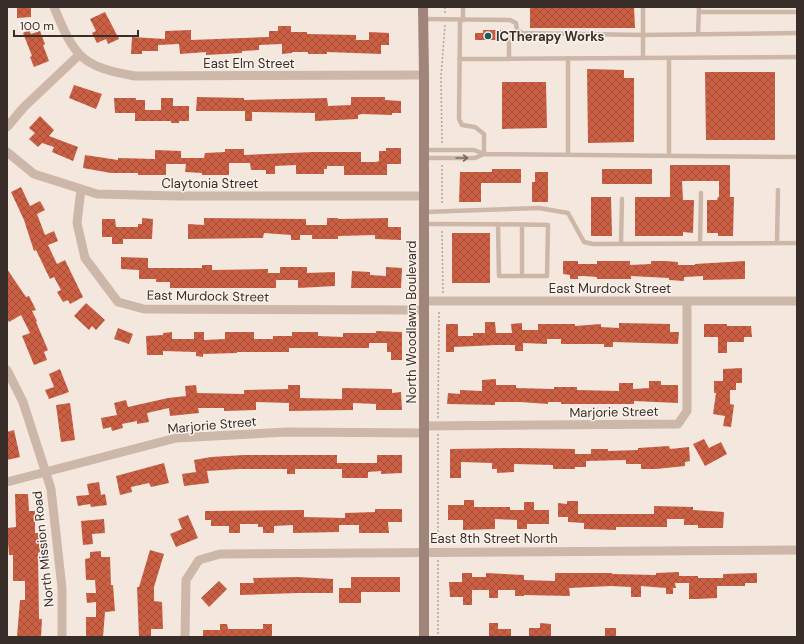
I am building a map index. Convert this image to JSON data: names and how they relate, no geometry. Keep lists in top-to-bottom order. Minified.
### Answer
{"streets":{"main road":["North Woodlawn Boulevard"],"street":["East Elm Street","Claytonia Street","East Murdock Street","Marjorie Street","East 8th Street North","North Mission Road"]},"crossings":[["East Elm Street","North Woodlawn Boulevard"],["Claytonia Street","East Murdock Street"],["Claytonia Street","North Woodlawn Boulevard"],["East Murdock Street","North Woodlawn Boulevard"],["East Murdock Street","Marjorie Street"],["North Woodlawn Boulevard","Marjorie Street"],["North Woodlawn Boulevard","East 8th Street North"],["Marjorie Street","North Mission Road"]],"places":["ICTherapy Works"],"scale_bar":"100 m"}
